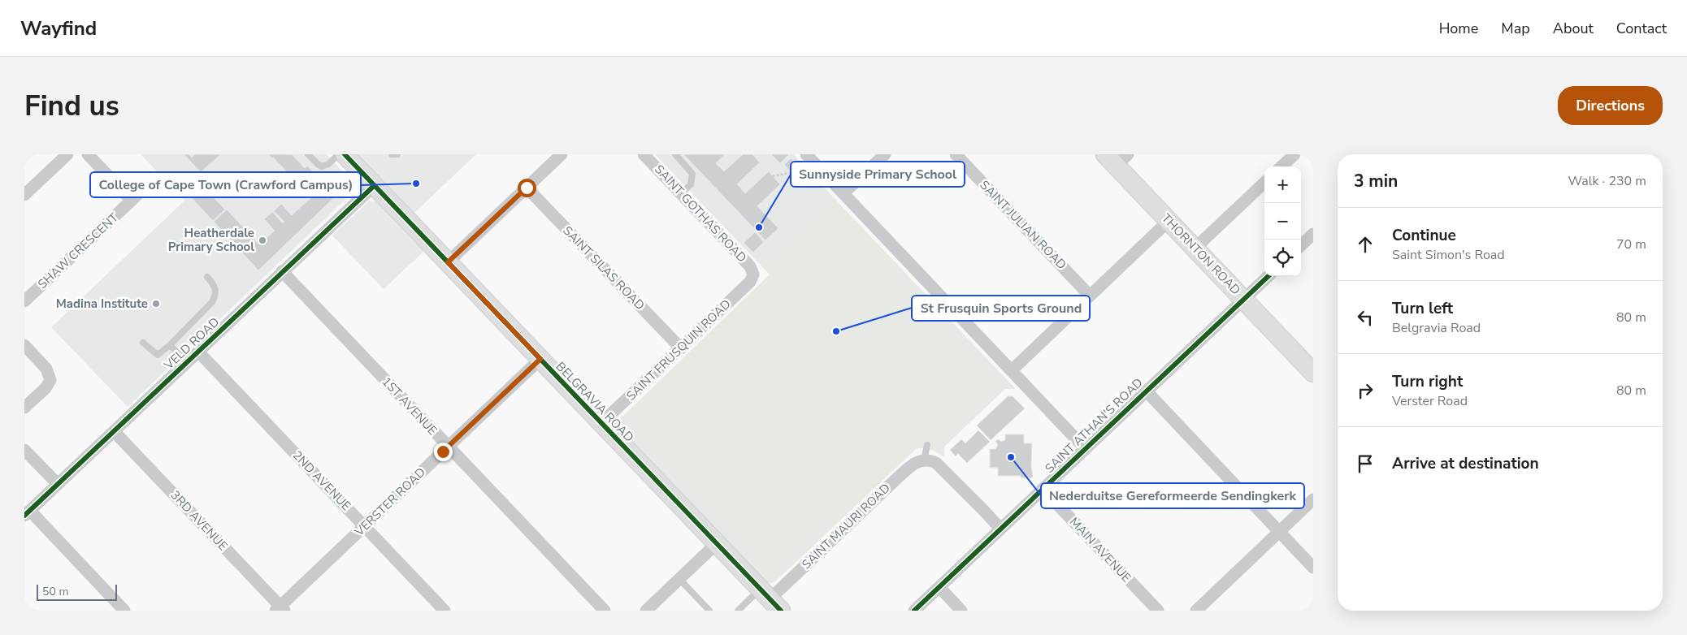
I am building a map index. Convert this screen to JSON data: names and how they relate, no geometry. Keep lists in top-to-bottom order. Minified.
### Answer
{"streets":{"street":["SAINT GOTHAS ROAD","SAINT JULIAN ROAD","SHAW CRESCENT","THORNTON ROAD","SAINT SILAS ROAD","VELD ROAD","SAINT FRUSQUIN ROAD","BELGRAVIA ROAD","1ST AVENUE","SAINT ATHAN'S ROAD","2ND AVENUE","VERSTER ROAD","3RD AVENUE","SAINT MAURI ROAD","MAIN AVENUE"]},"crossings":[["SAINT GOTHAS ROAD","SAINT FRUSQUIN ROAD"],["THORNTON ROAD","SAINT ATHAN'S ROAD"],["SAINT SILAS ROAD","SAINT FRUSQUIN ROAD"],["VELD ROAD","BELGRAVIA ROAD"],["VELD ROAD","1ST AVENUE"],["VELD ROAD","2ND AVENUE"],["VELD ROAD","3RD AVENUE"],["SAINT FRUSQUIN ROAD","BELGRAVIA ROAD"],["BELGRAVIA ROAD","VERSTER ROAD"],["BELGRAVIA ROAD","SAINT MAURI ROAD"],["1ST AVENUE","VERSTER ROAD"],["SAINT ATHAN'S ROAD","MAIN AVENUE"],["2ND AVENUE","VERSTER ROAD"],["VERSTER ROAD","3RD AVENUE"]],"places":["College of Cape Town (Crawford Campus)","Sunnyside Primary School","Heatherdale Primary School","Madina Institute","St Frusquin Sports Ground","Nederduitse Gereformeerde Sendingkerk"],"scale_bar":"50 m","page":{"header":"Wayfind","nav":["Home","Map","About","Contact"],"buttons":"Directions","title":"Find us","heading":["3 min","Walk · 230 m"],"map_buttons":["+","−"],"list":[["Continue","Saint Simon's Road","70 m"],["Turn left","Belgravia Road","80 m"],["Turn right","Verster Road","80 m"],"Arrive at destination"],"scale":"50 m"}}
